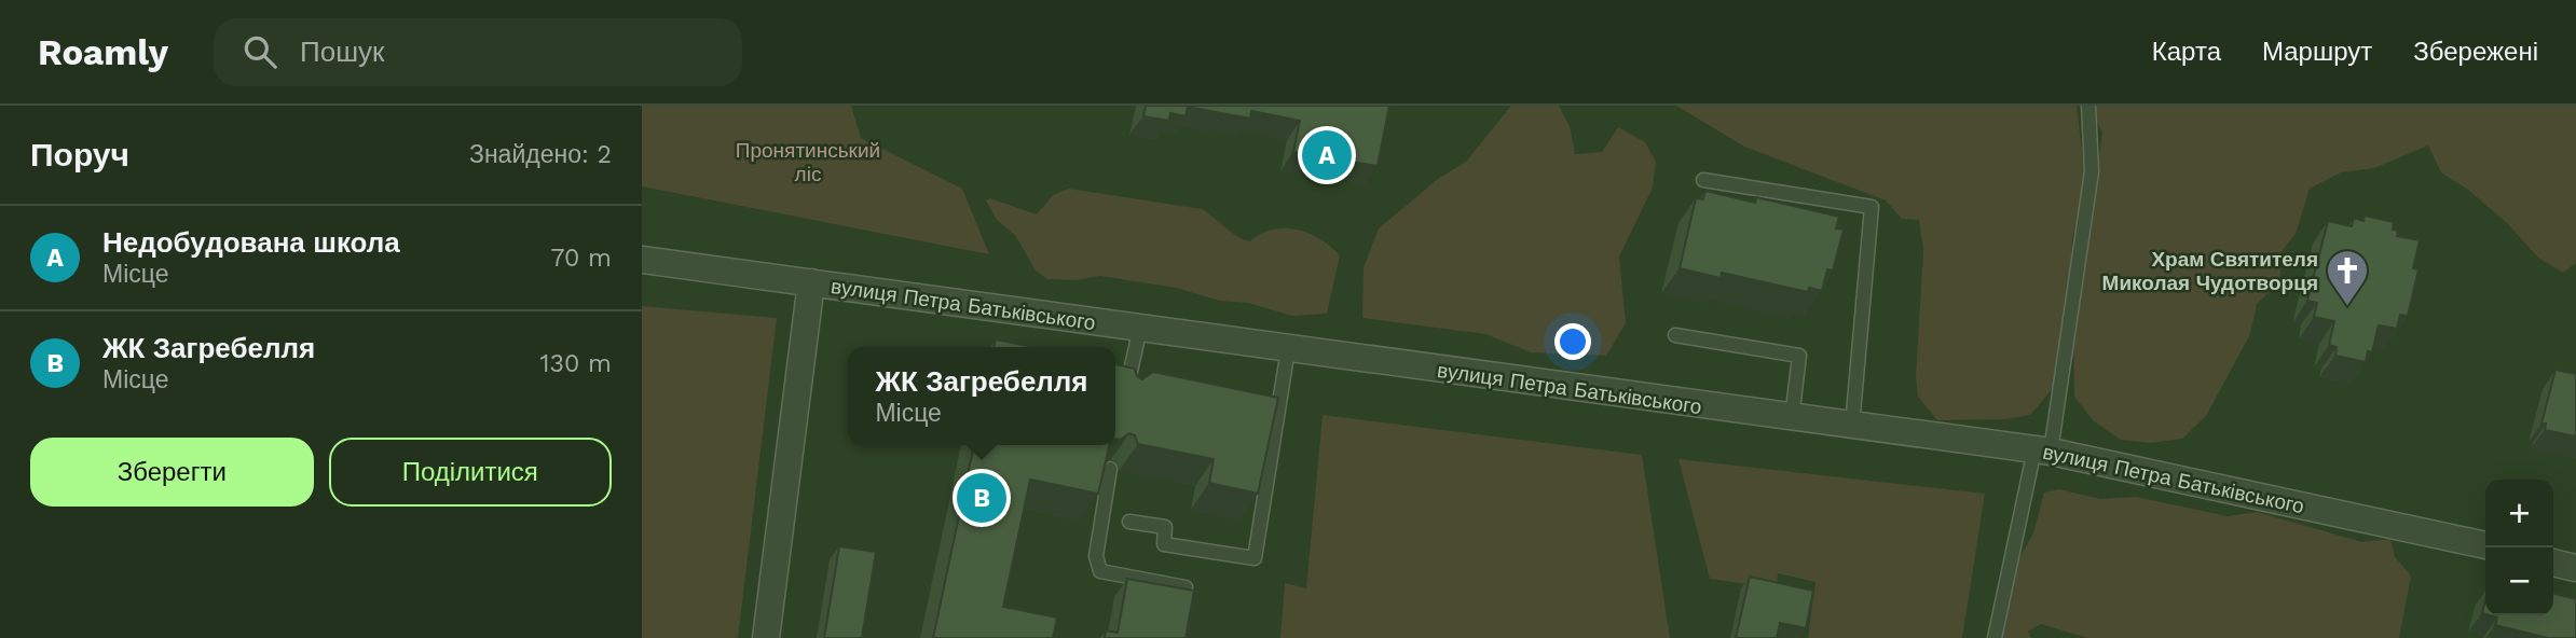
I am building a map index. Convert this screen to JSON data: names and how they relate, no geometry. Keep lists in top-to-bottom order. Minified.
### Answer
{"streets":{"street":["вулиця Петра Батьківського"]},"parks":["Пронятинський ліс"],"places":{"church":["Храм Святителя Миколая Чудотворця"]},"page":{"header":"Roamly","search":"Пошук","nav":["Карта","Маршрут","Збережені"],"heading":["Поруч","Знайдено: 2"],"pins":["A","B"],"list":[{"mark":"A","name":"Недобудована школа","note":"Місце","value":"70 m"},{"mark":"B","name":"ЖК Загребелля","note":"Місце","value":"130 m"}],"popup":["ЖК Загребелля","Місце"],"buttons":["Зберегти","Поділитися"],"map_buttons":["+","−"]}}
